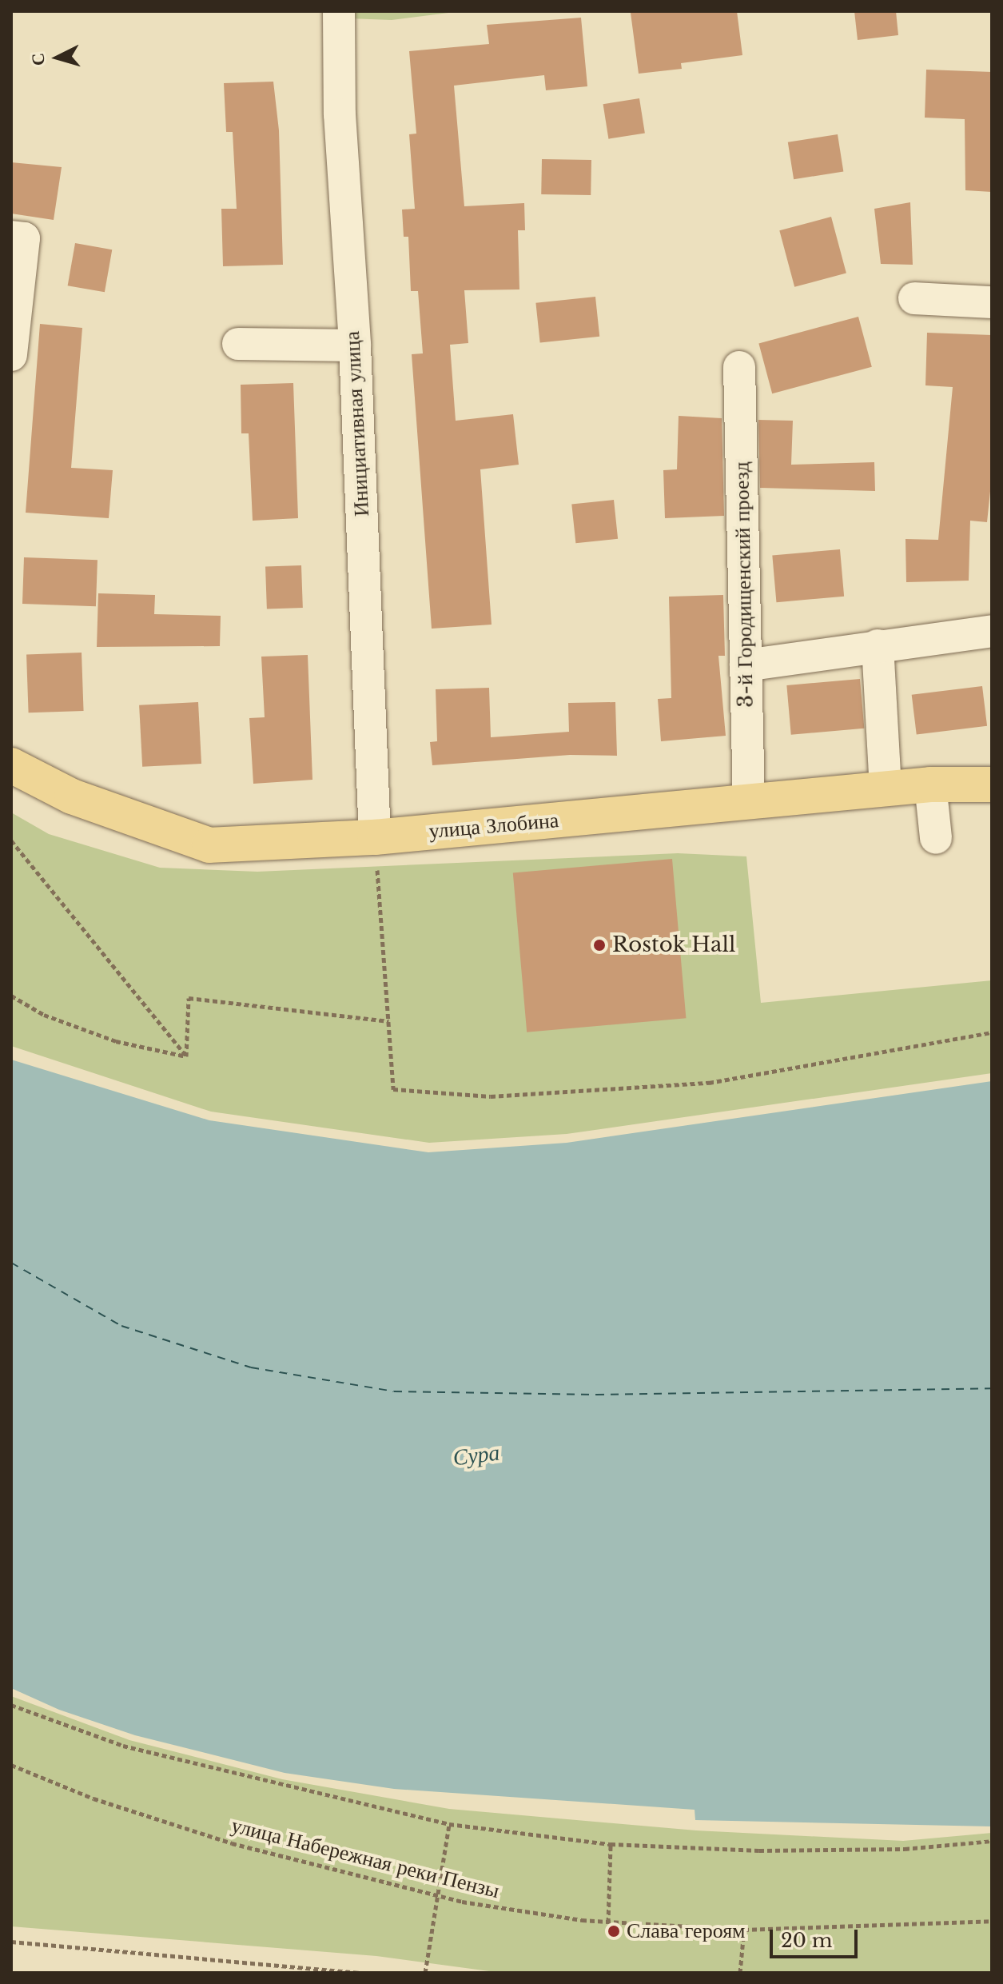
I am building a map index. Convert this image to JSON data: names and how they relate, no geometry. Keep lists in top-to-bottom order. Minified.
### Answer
{"streets":{"main road":["улица Злобина"],"street":["Инициативная улица","3-й Городищенский проезд"],"path":["улица Набережная реки Пензы"]},"crossings":[["Инициативная улица","улица Злобина"],["3-й Городищенский проезд","улица Злобина"]],"water":["Сура"],"places":["Rostok Hall","Слава героям"],"scale_bar":"20 m","north":"left"}
